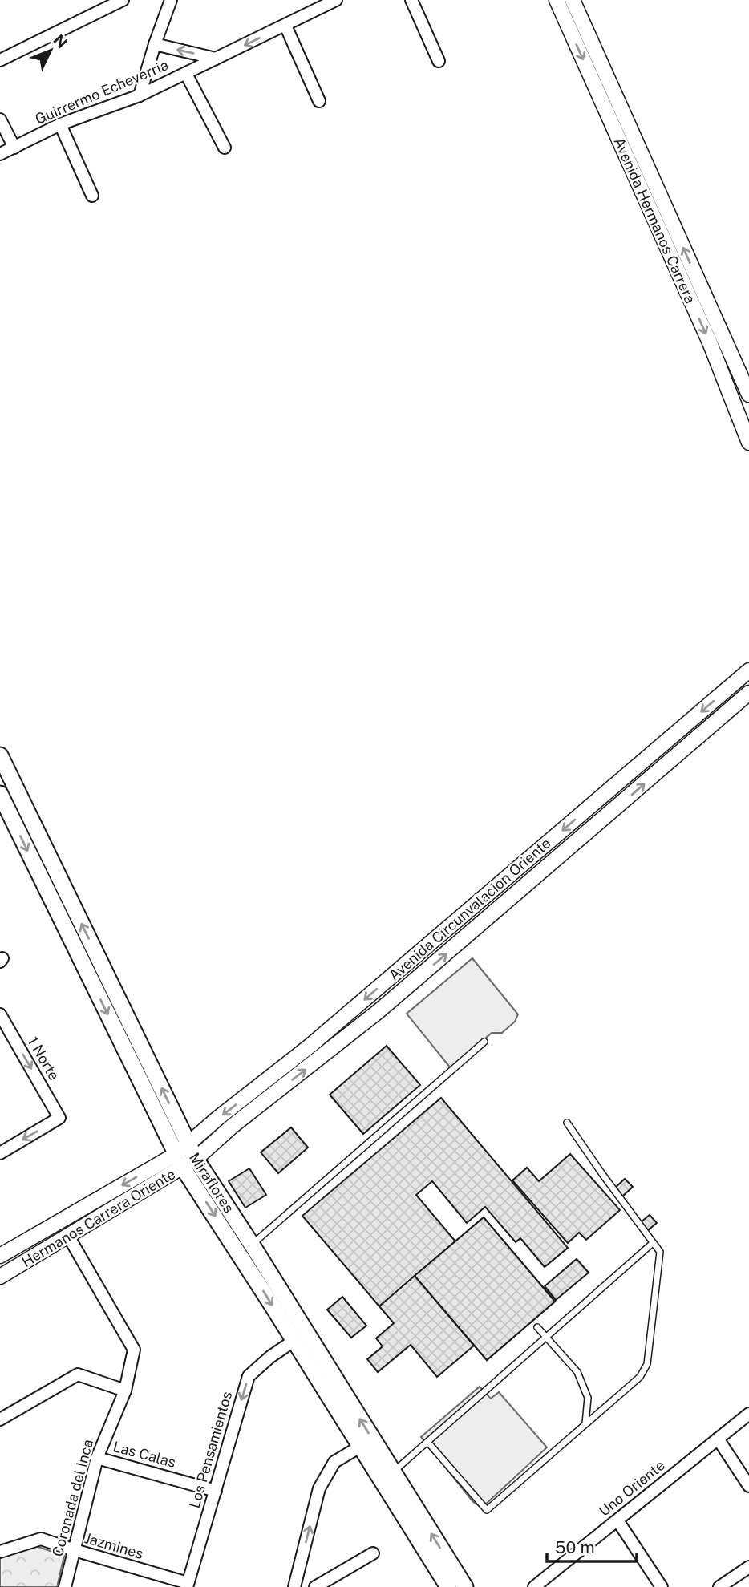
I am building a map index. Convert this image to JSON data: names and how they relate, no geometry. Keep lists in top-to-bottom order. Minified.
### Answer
{"streets":{"main road":["Miraflores"],"street":["Guirrermo Echeverria","Avenida Hermanos Carrera","Avenida Circunvalacion Oriente","1 Norte","Hermanos Carrera Oriente","Los Pensamientos","Las Calas","Uno Oriente","Coronada del Inca","Jazmines"]},"crossings":[["Avenida Circunvalacion Oriente","Miraflores"],["Avenida Circunvalacion Oriente","Hermanos Carrera Oriente"],["Miraflores","Hermanos Carrera Oriente"],["Miraflores","Los Pensamientos"],["Hermanos Carrera Oriente","Coronada del Inca"],["Los Pensamientos","Las Calas"],["Los Pensamientos","Jazmines"],["Las Calas","Coronada del Inca"],["Coronada del Inca","Jazmines"]],"one_way":["Los Pensamientos"],"scale_bar":"50 m","north":"top right"}
